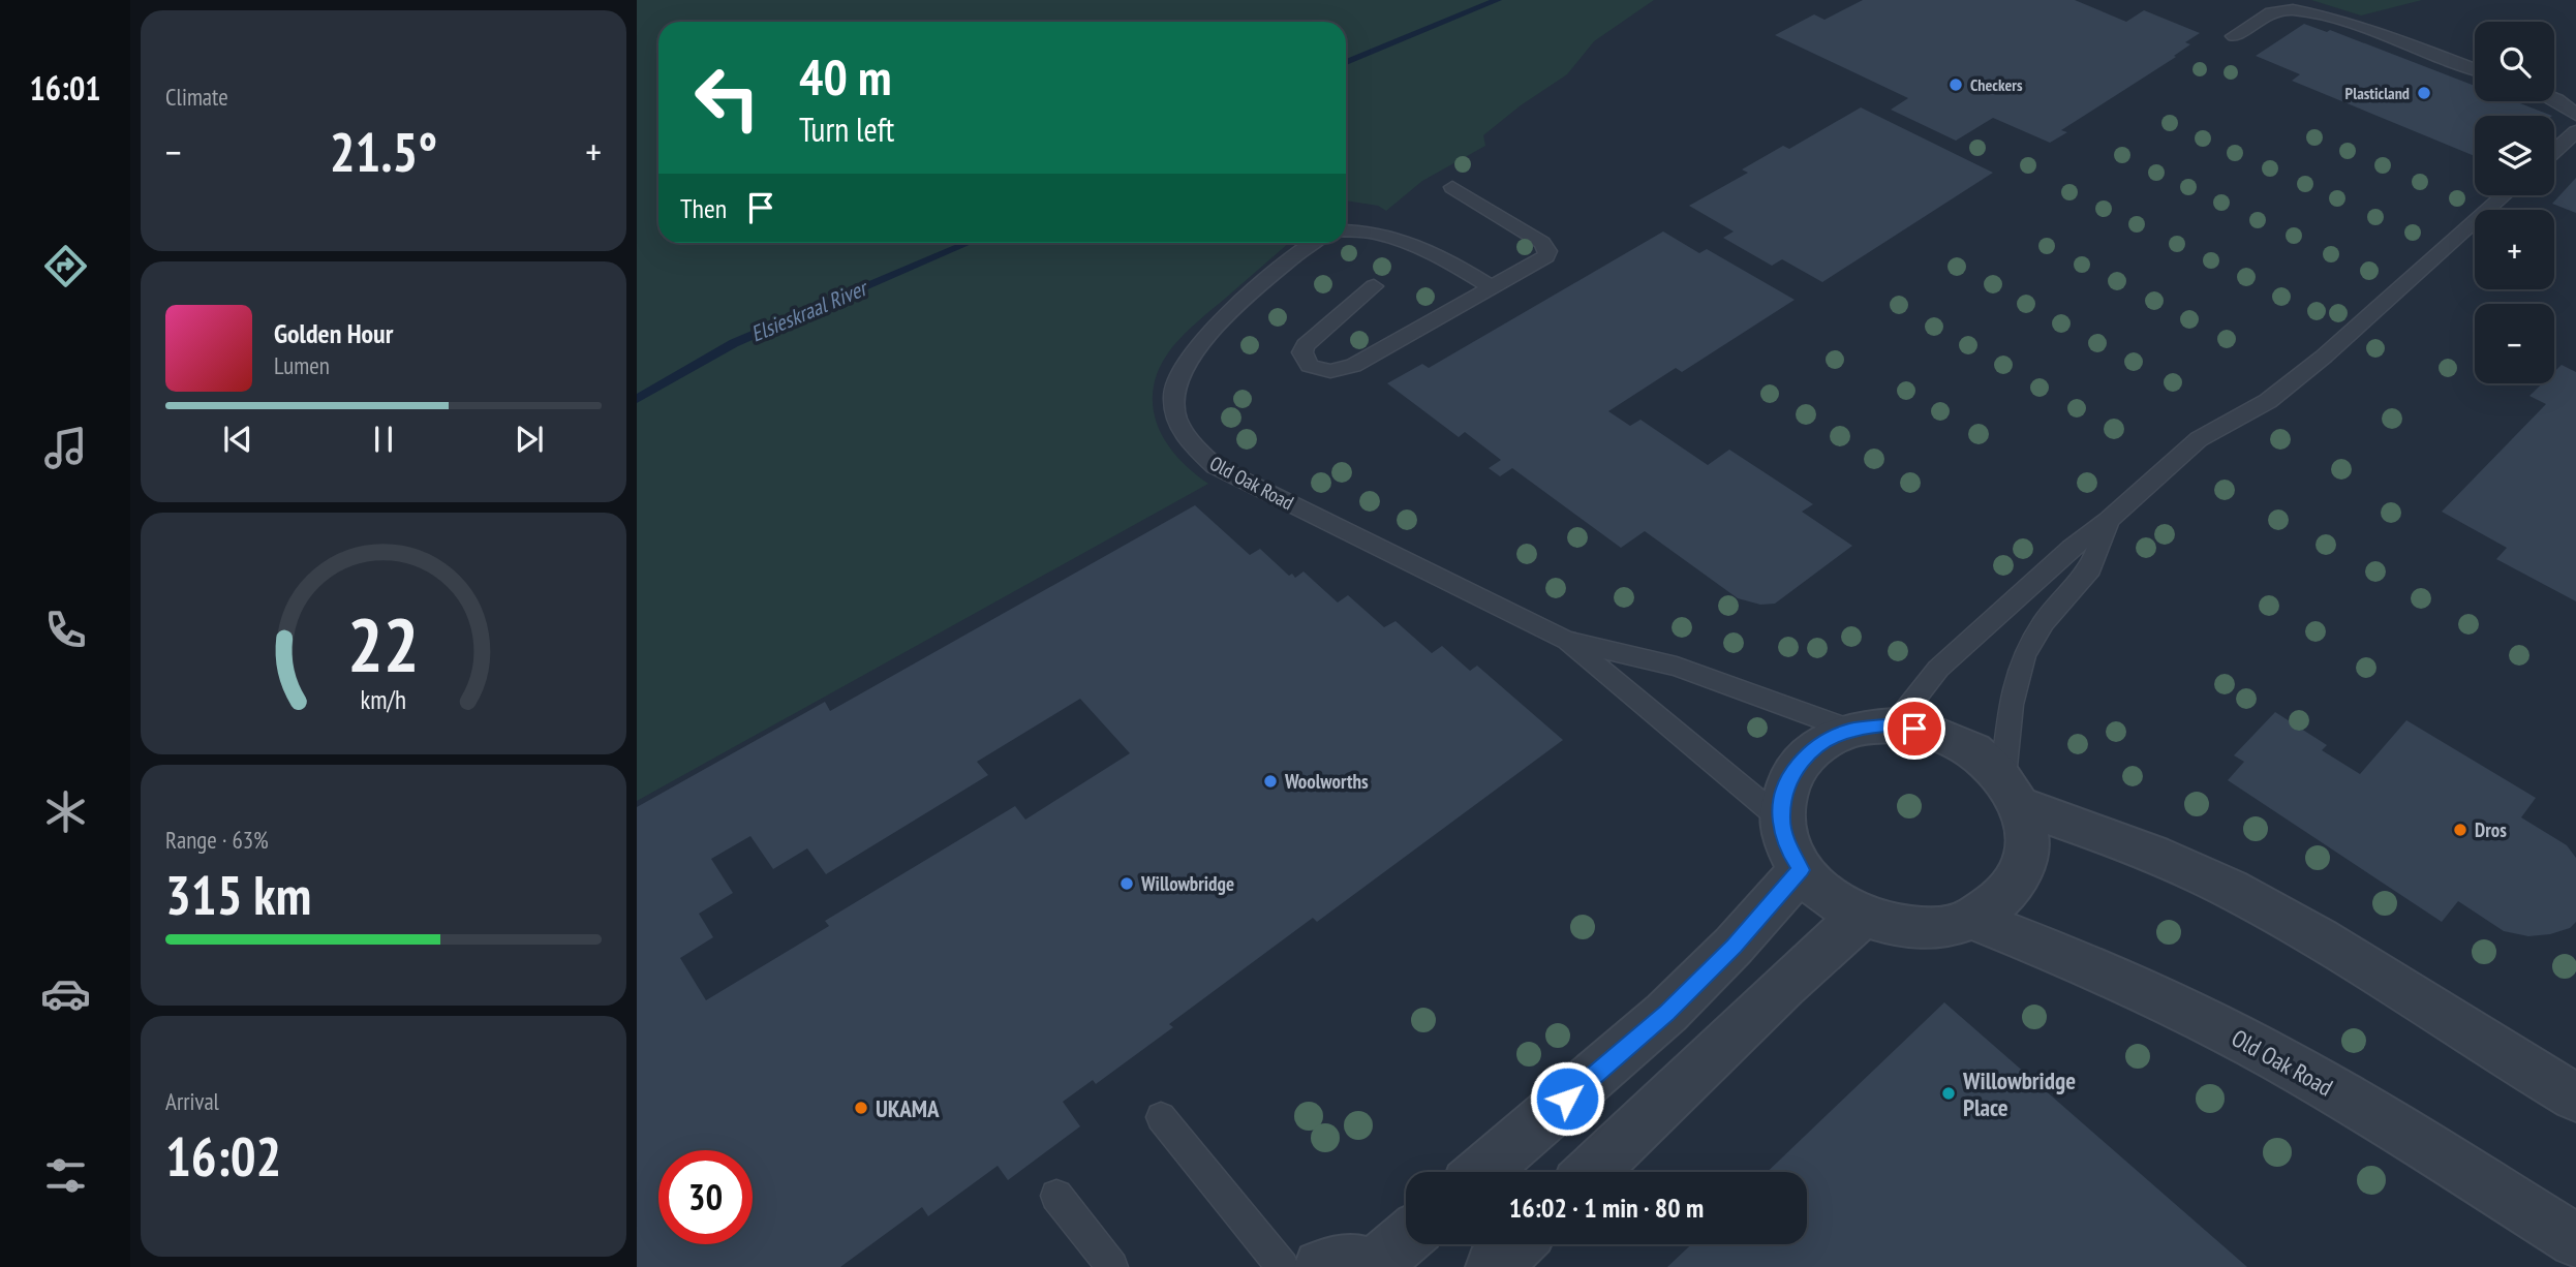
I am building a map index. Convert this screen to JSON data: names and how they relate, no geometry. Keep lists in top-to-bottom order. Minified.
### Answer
{"streets":{"street":["Old Oak Road"]},"water":["Elsieskraal River"],"places":["Checkers","Plasticland","Woolworths","Dros","Willowbridge","Willowbridge Place","UKAMA"],"page":{"tabs":"16:01","tile":["Climate",["Range · 63%","315 km"],["Arrival","16:02"]],"map_buttons":["+","−"],"turn":["40 m","Turn left"],"heat":["−","21.5°","+"],"then":"Then","song":["Golden Hour","Lumen"],"limit":"30","trip":"16:02 · 1 min · 80 m","gauge":["22","km/h"]}}
